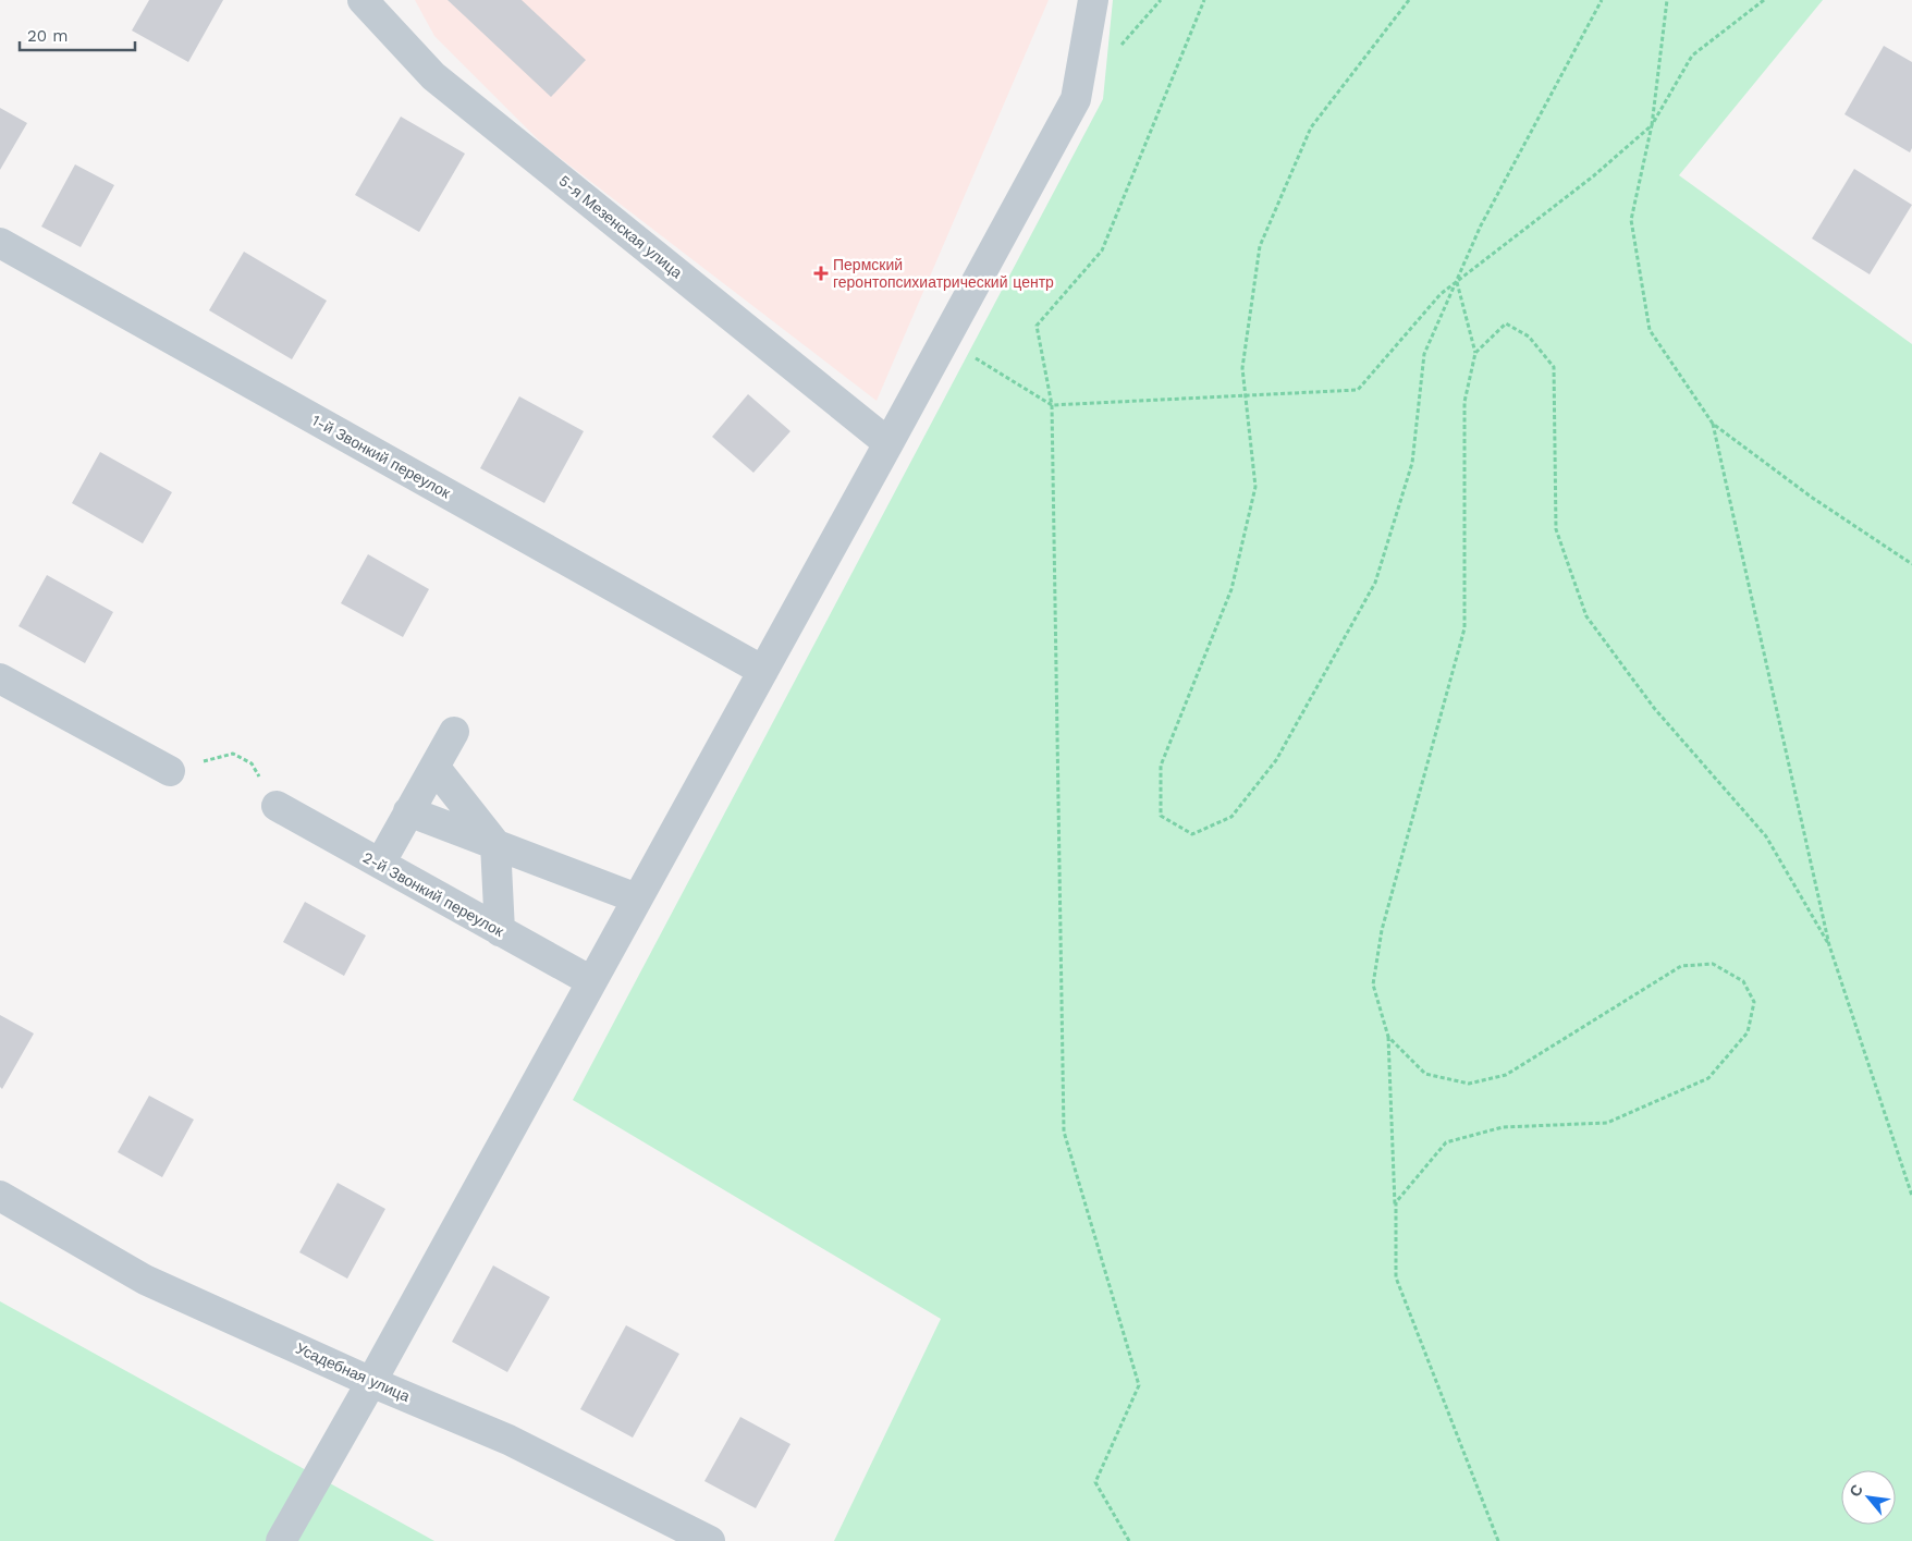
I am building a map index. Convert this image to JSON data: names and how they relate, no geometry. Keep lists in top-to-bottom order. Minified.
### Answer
{"streets":{"street":["5-я Мезенская улица","1-й Звонкий переулок","2-й Звонкий переулок","Усадебная улица"]},"places":{"health":["Пермский геронтопсихиатрический центр"]},"scale_bar":"20 m","north":"top left"}
